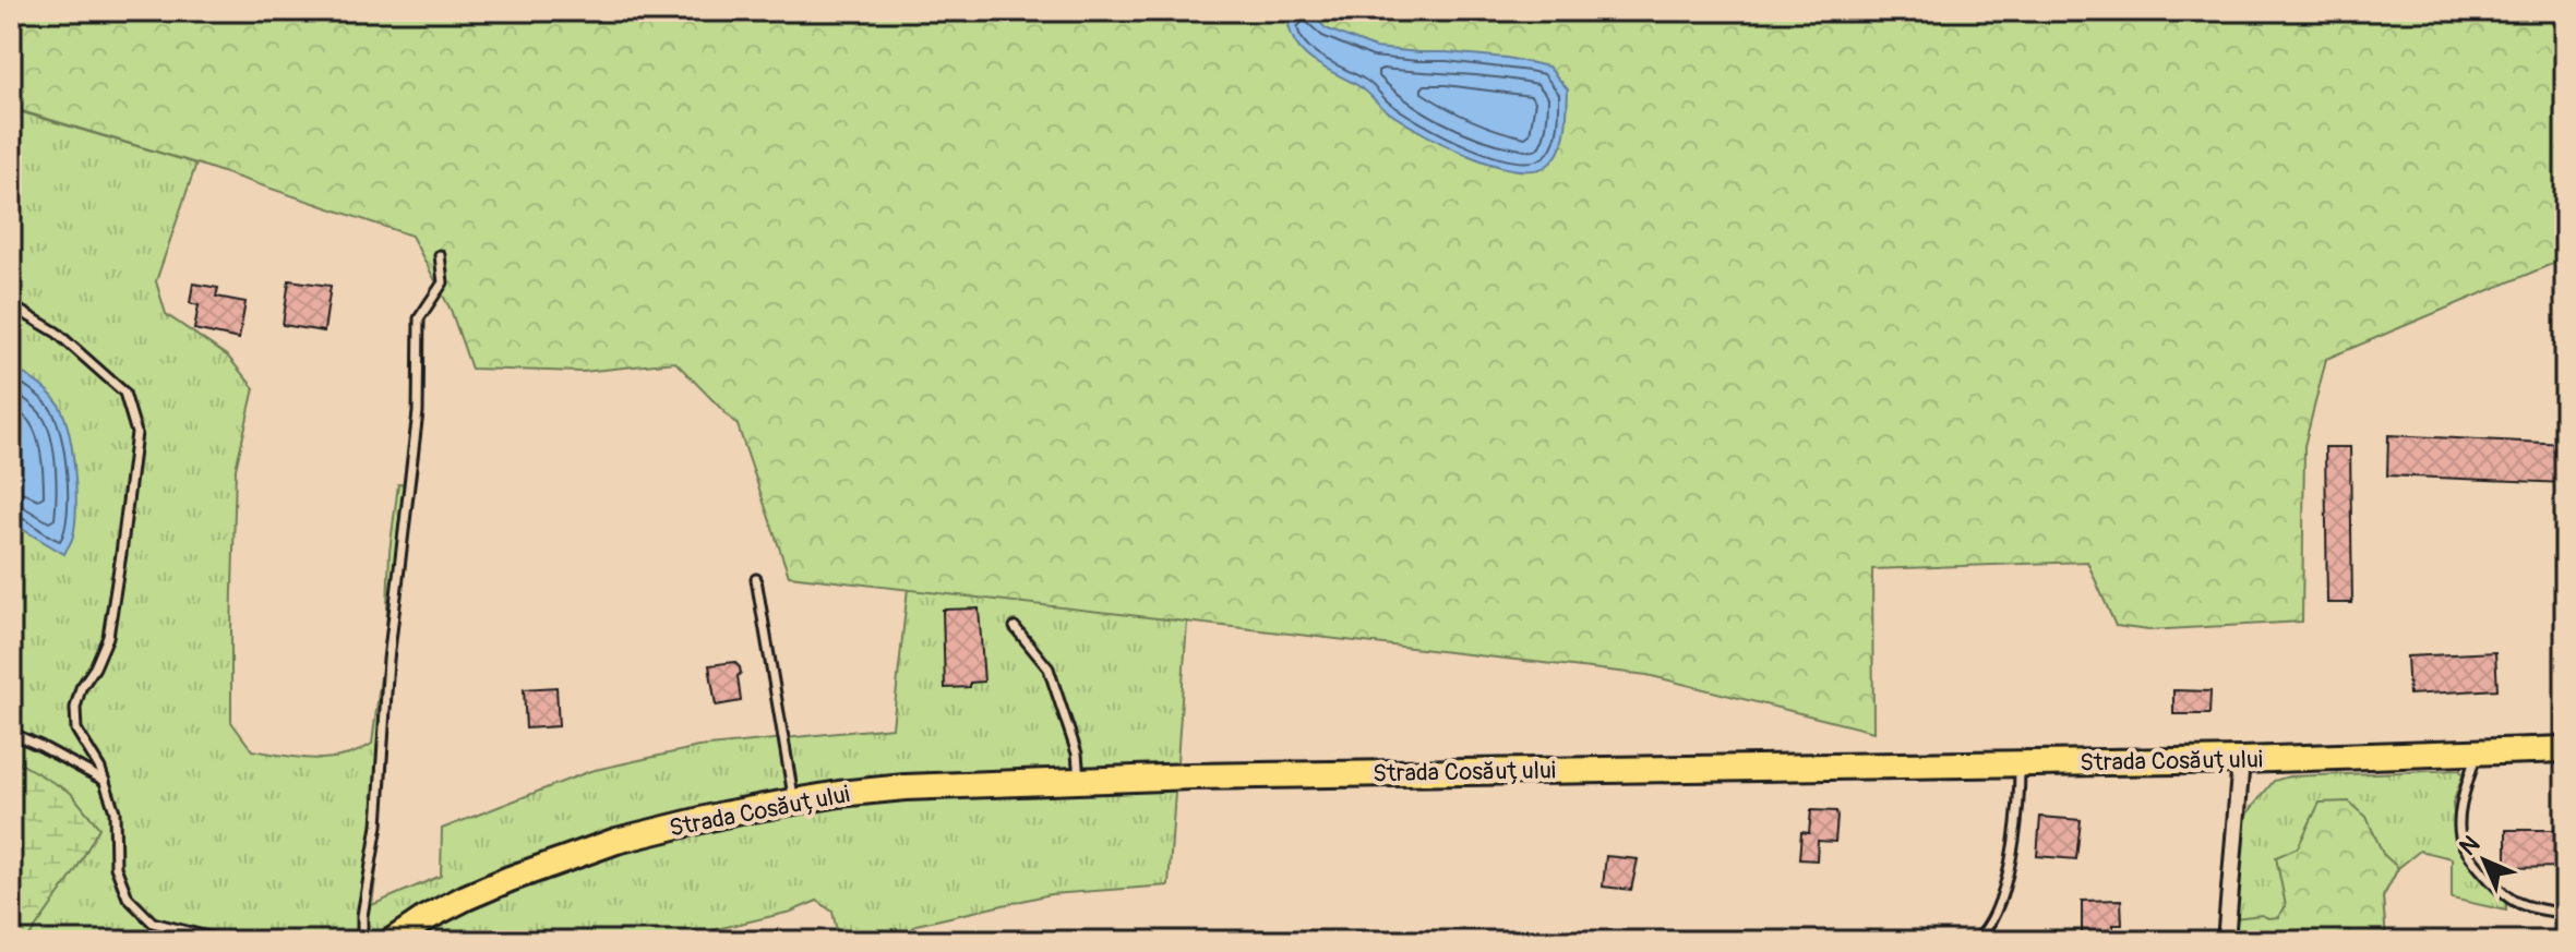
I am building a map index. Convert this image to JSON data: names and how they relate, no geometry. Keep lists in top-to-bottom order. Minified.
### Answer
{"streets":{"main road":["Strada Cosăuțului"]},"north":"top left"}
